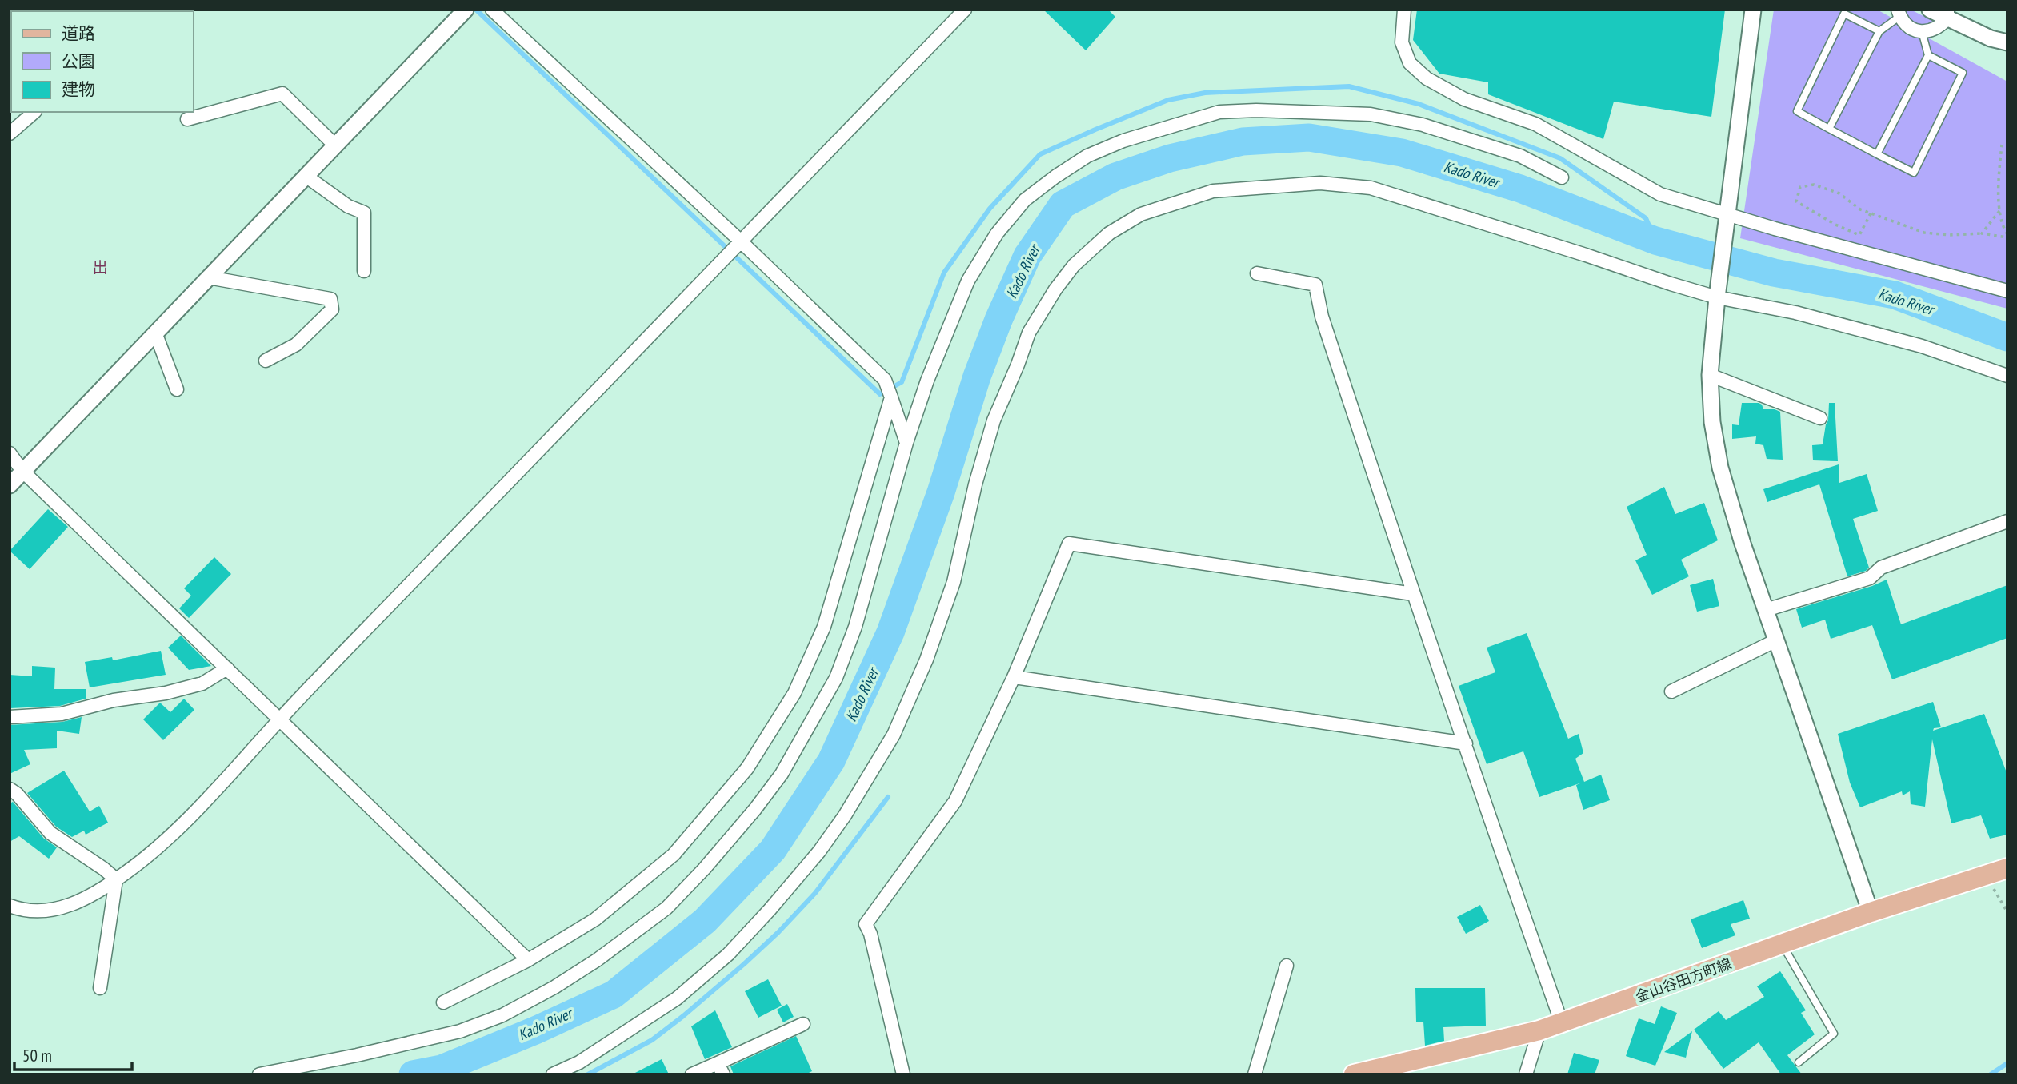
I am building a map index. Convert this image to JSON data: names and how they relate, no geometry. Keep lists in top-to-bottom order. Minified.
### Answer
{"streets":{"main road":["金山谷田方町線"]},"districts":["出"],"water":["Kado River"],"legend":["道路","公園","建物"],"scale_bar":"50 m"}
